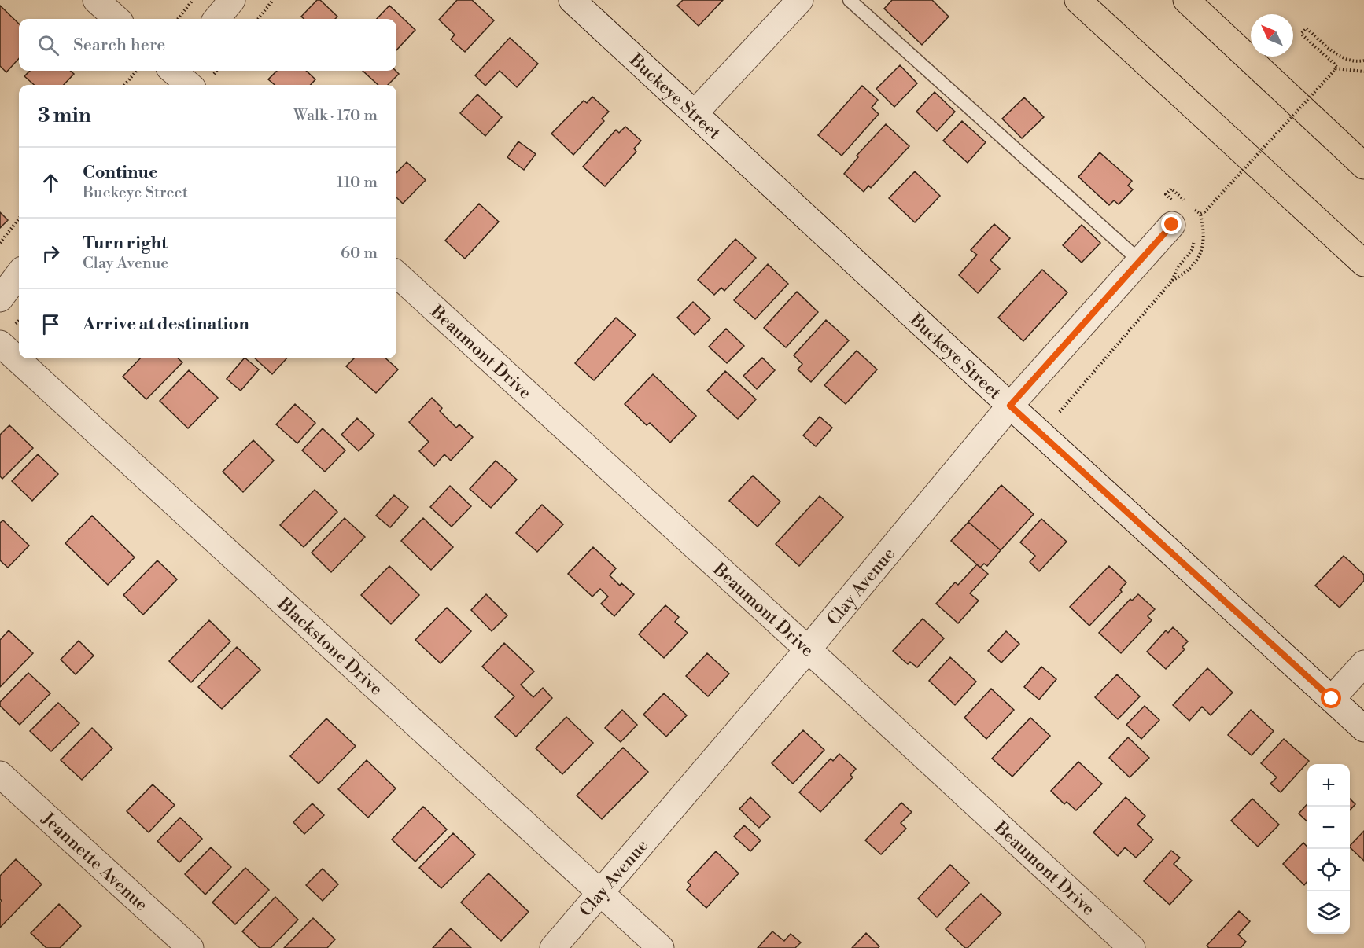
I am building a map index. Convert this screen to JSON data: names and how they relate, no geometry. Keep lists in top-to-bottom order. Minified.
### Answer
{"streets":{"street":["Buckeye Street","Beaumont Drive","Clay Avenue","Blackstone Drive","Jeannette Avenue"]},"crossings":[["Buckeye Street","Clay Avenue"],["Beaumont Drive","Clay Avenue"],["Clay Avenue","Blackstone Drive"]],"north":"top left","page":{"search":"Search here","heading":["3 min","Walk · 170 m"],"list":[["Continue","Buckeye Street","110 m"],["Turn right","Clay Avenue","60 m"],"Arrive at destination"],"map_buttons":["+","−"]}}
